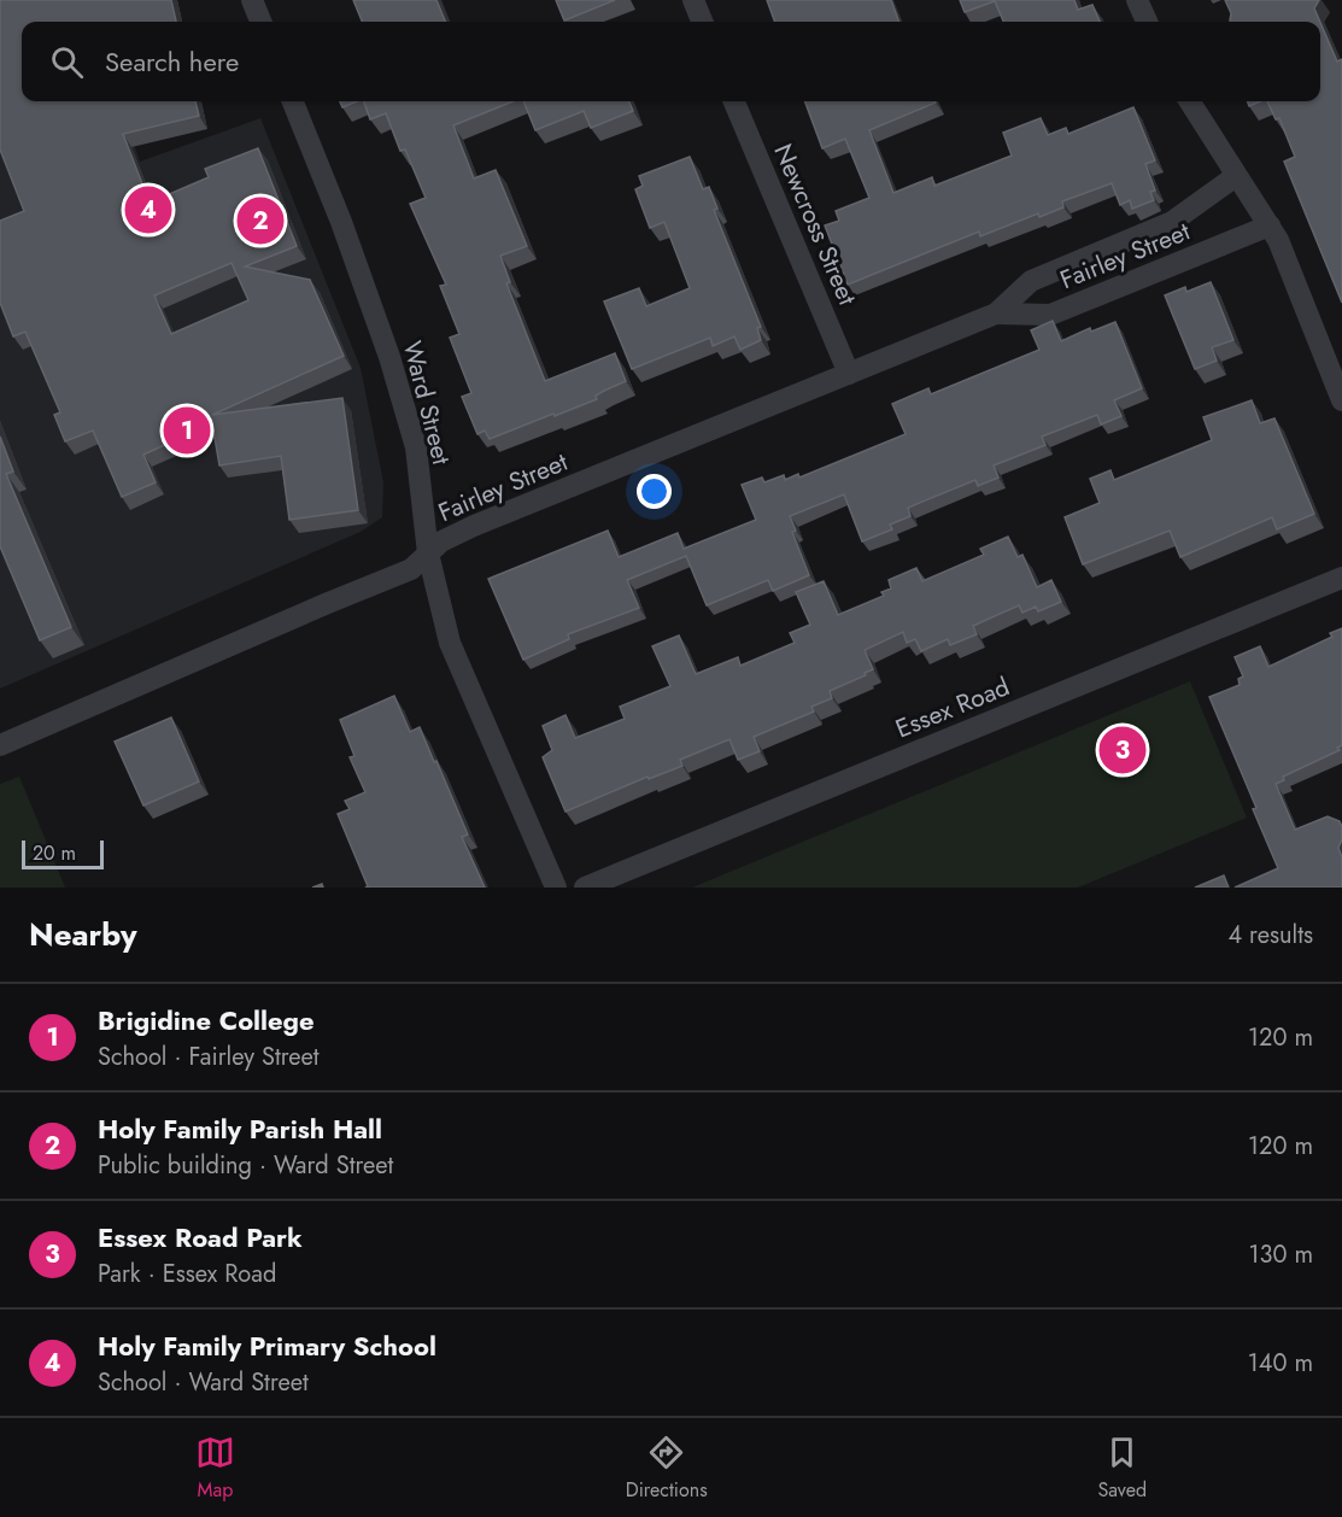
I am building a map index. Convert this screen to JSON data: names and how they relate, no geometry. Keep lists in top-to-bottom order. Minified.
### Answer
{"streets":{"street":["Newcross Street","Fairley Street","Ward Street","Essex Road"]},"crossings":[["Newcross Street","Fairley Street"],["Fairley Street","Ward Street"]],"scale_bar":"20 m","page":{"search":"Search here","pins":["4","2","1","3"],"scale":"20 m","heading":["Nearby","4 results"],"list":[{"mark":"1","name":"Brigidine College","note":"School · Fairley Street","value":"120 m"},{"mark":"2","name":"Holy Family Parish Hall","note":"Public building · Ward Street","value":"120 m"},{"mark":"3","name":"Essex Road Park","note":"Park · Essex Road","value":"130 m"},{"mark":"4","name":"Holy Family Primary School","note":"School · Ward Street","value":"140 m"}],"nav":["Map","Directions","Saved"]}}
